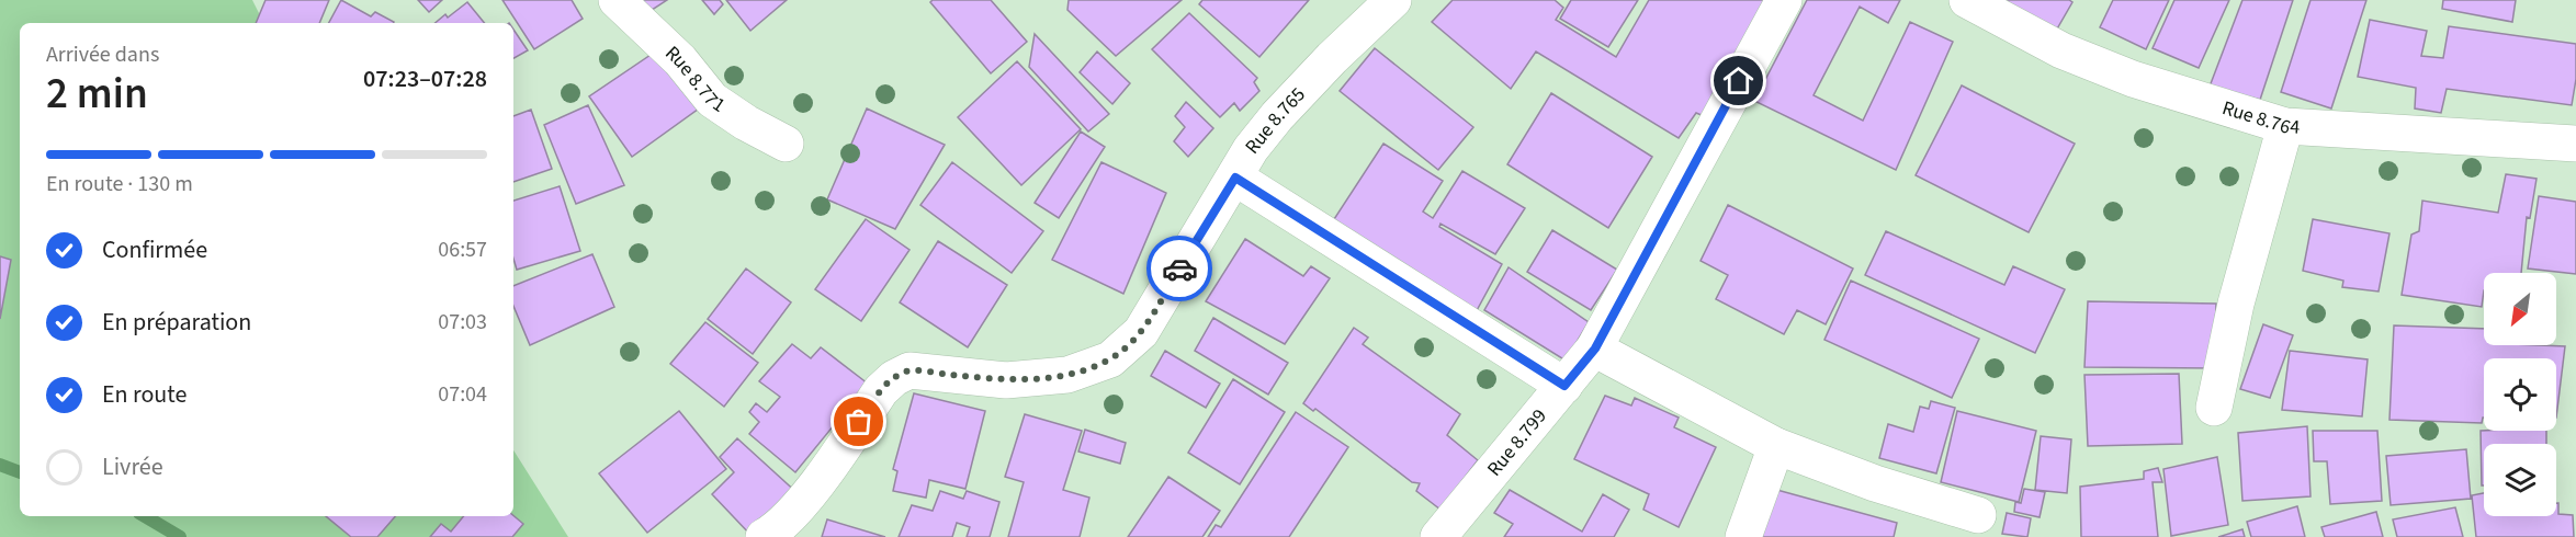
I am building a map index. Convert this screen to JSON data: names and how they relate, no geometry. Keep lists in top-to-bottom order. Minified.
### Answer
{"streets":{"street":["Rue 8.771","Rue 8.764","Rue 8.765","Rue 8.799"]},"north":"bottom left","page":{"heading":["2 min","Arrivée dans","07:23–07:28"],"bar":"En route · 130 m","list":[["Confirmée","06:57"],["En préparation","07:03"],["En route","07:04"],"Livrée"]}}
